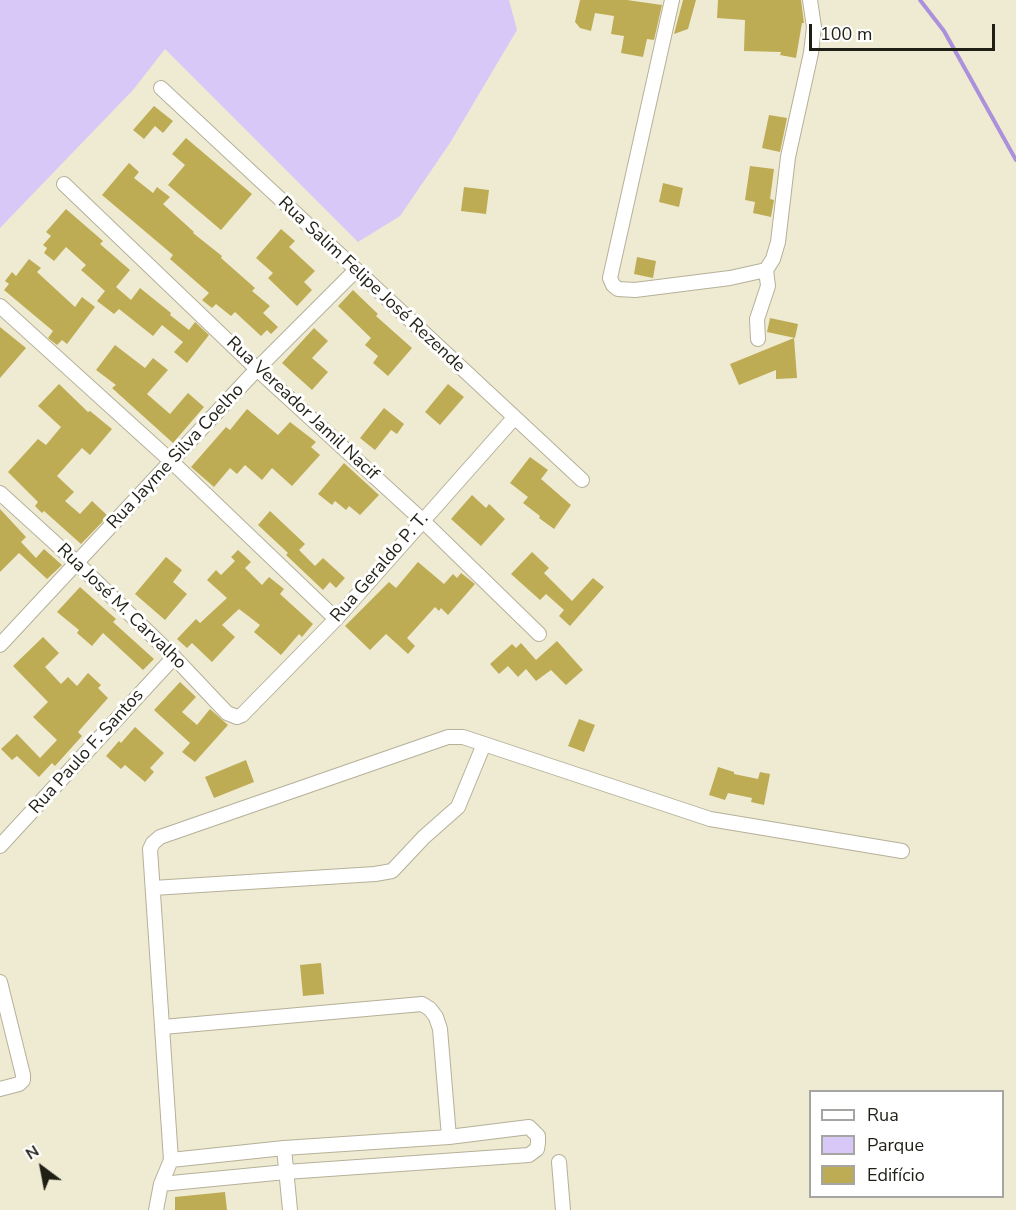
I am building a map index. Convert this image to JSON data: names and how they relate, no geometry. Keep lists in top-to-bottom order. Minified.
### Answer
{"streets":{"street":["Rua Salim Felipe José Rezende","Rua Vereador Jamil Nacif","Rua Jayme Silva Coelho","Rua Geraldo P. T.","Rua José M. Carvalho","Rua Paulo F. Santos"]},"crossings":[["Rua Salim Felipe José Rezende","Rua Jayme Silva Coelho"],["Rua Salim Felipe José Rezende","Rua Geraldo P. T."],["Rua Vereador Jamil Nacif","Rua Jayme Silva Coelho"],["Rua Vereador Jamil Nacif","Rua Geraldo P. T."],["Rua Jayme Silva Coelho","Rua José M. Carvalho"],["Rua Geraldo P. T.","Rua José M. Carvalho"],["Rua José M. Carvalho","Rua Paulo F. Santos"]],"legend":["Rua","Parque","Edifício"],"scale_bar":"100 m","north":"top left"}
